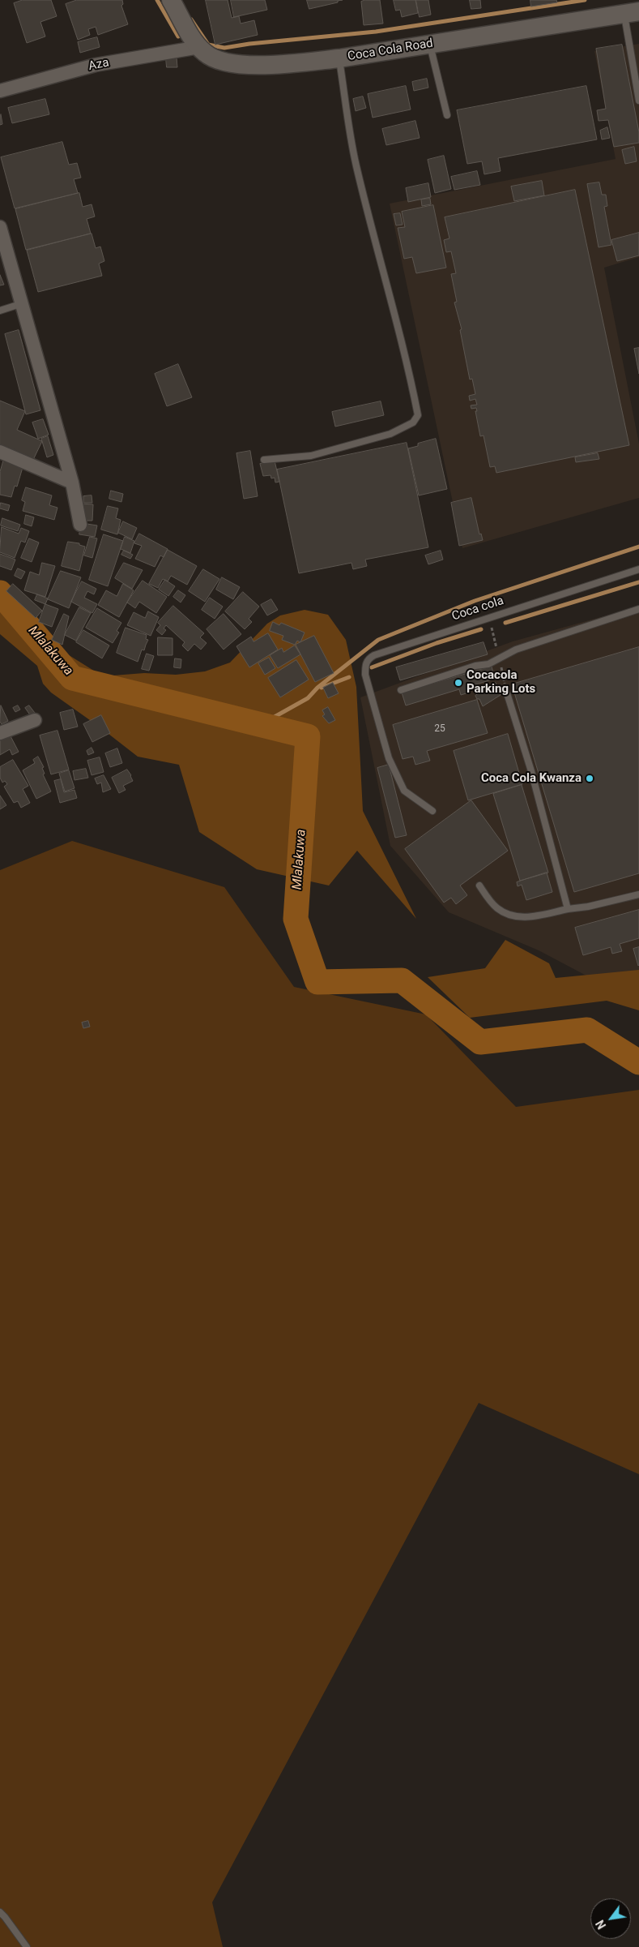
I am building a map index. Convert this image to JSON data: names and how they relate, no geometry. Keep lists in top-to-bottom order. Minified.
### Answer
{"streets":{"main road":["Coca Cola Road"],"street":["Aza"],"lane":["Coca cola"]},"crossings":[["Coca Cola Road","Aza"]],"water":["Mlalakuwa"],"places":["Cocacola Parking Lots","Coca Cola Kwanza"],"house_numbers":["25"],"north":"bottom left"}
